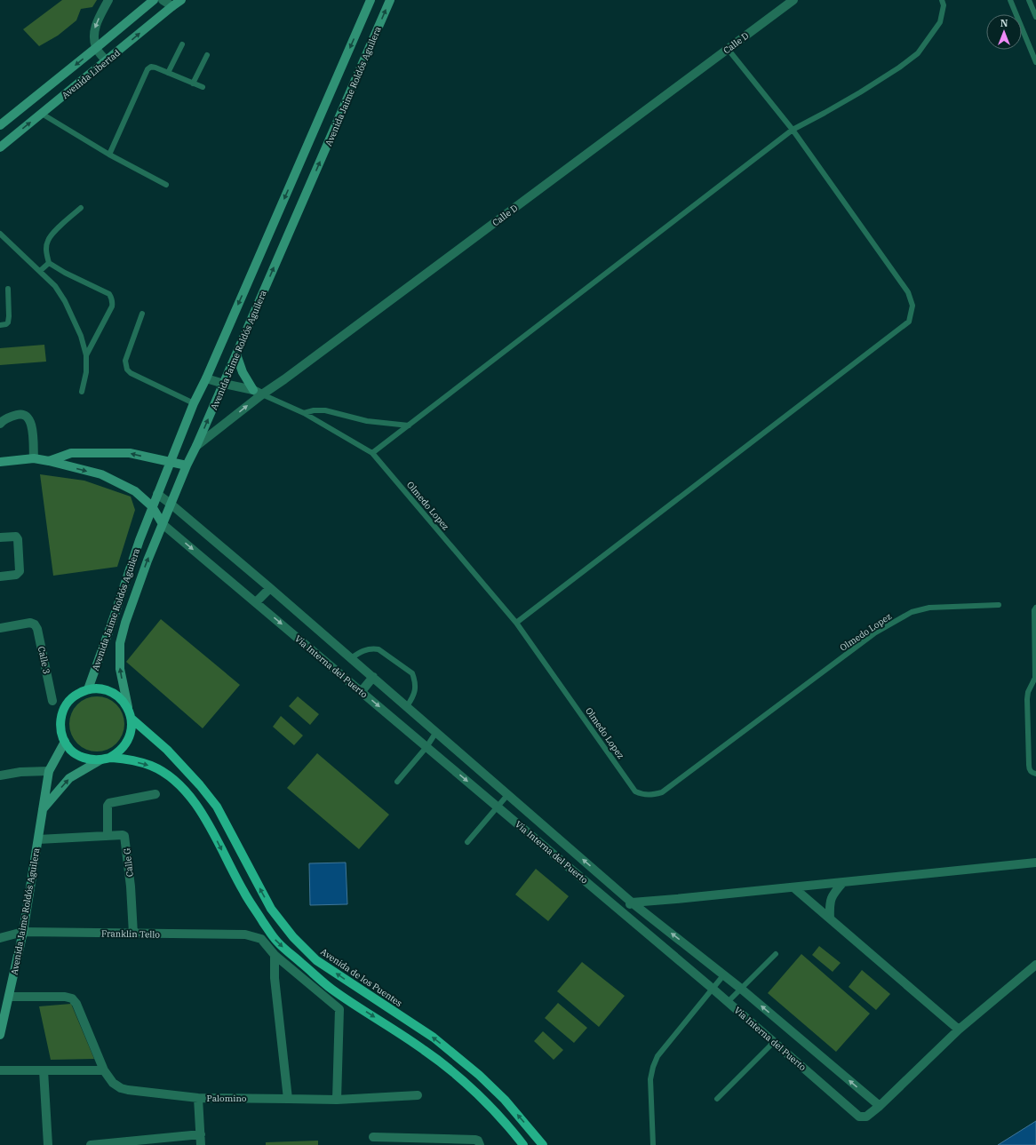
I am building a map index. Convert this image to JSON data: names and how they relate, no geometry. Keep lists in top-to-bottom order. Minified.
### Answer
{"streets":{"main road":["Avenida de los Puentes"],"street":["Calle D","Avenida Libertad","Avenida Jaime Roldós Aguilera","Calle 3","Via Interna del Puerto","Calle G","Franklin Tello","Palomino"],"lane":["Olmedo Lopez"]},"crossings":[["Calle D","Avenida Jaime Roldós Aguilera"],["Calle D","Olmedo Lopez"],["Avenida Jaime Roldós Aguilera","Via Interna del Puerto"],["Avenida Jaime Roldós Aguilera","Calle G"],["Avenida Jaime Roldós Aguilera","Franklin Tello"],["Avenida Jaime Roldós Aguilera","Avenida de los Puentes"],["Avenida Jaime Roldós Aguilera","Palomino"],["Calle G","Franklin Tello"]],"north":"top"}
